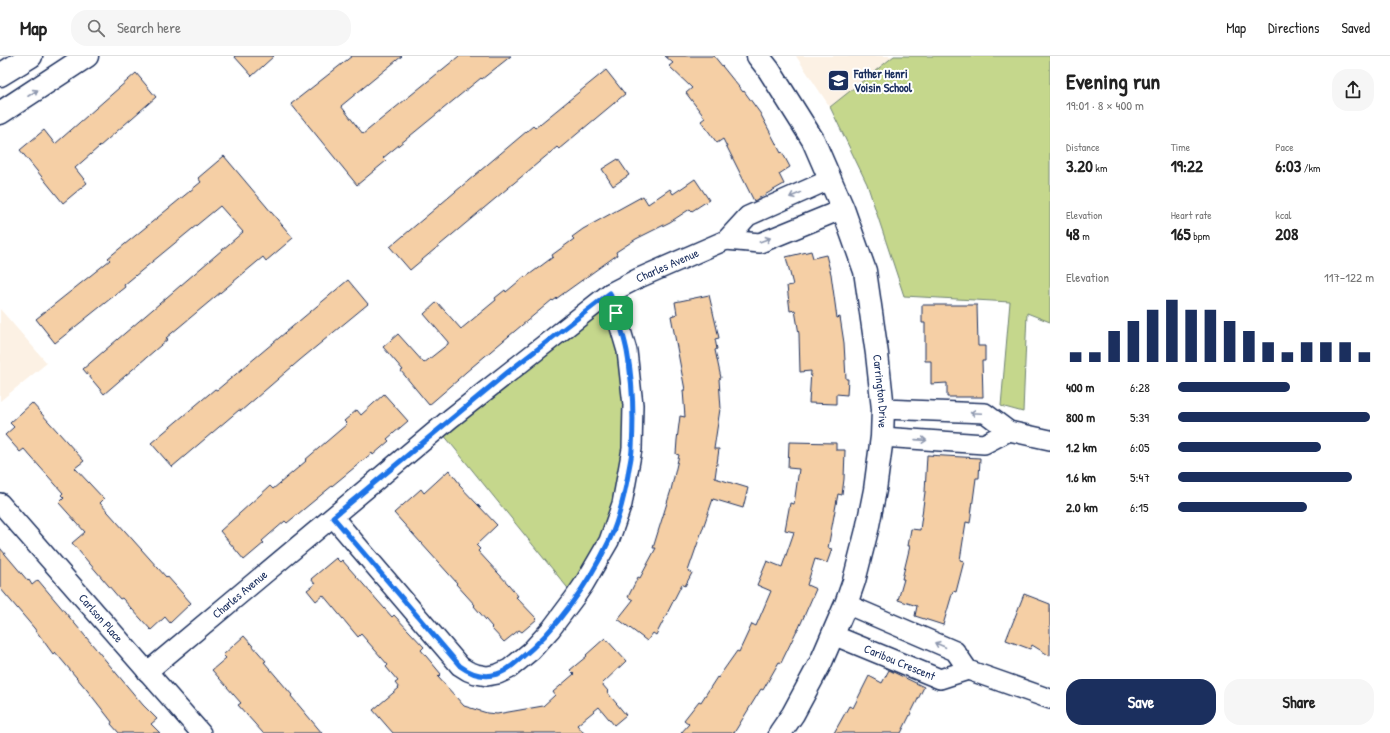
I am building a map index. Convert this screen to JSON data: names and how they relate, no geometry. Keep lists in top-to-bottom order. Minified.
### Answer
{"streets":{"street":["Charles Avenue","Carrington Drive","Carlson Place","Caribou Crescent"]},"crossings":[["Charles Avenue","Carrington Drive"],["Charles Avenue","Carlson Place"],["Carrington Drive","Caribou Crescent"]],"places":{"school or university":["Father Henri Voisin School"]},"page":{"header":"Map","search":"Search here","nav":["Map","Directions","Saved"],"heading":["Evening run","19:01 · 8 × 400 m"],"stats":[["Distance","3.20 km"],["Time","19:22"],["Pace","6:03 /km"],["Elevation","48 m"],["Heart rate","165 bpm"],["kcal","208"]],"chart":["Elevation","117–122 m"],"list":[{"name":"400 m","note":"6:28"},{"name":"800 m","note":"5:39"},{"name":"1.2 km","note":"6:05"},{"name":"1.6 km","note":"5:47"},{"name":"2.0 km","note":"6:15"}],"buttons":["Save","Share"]}}
